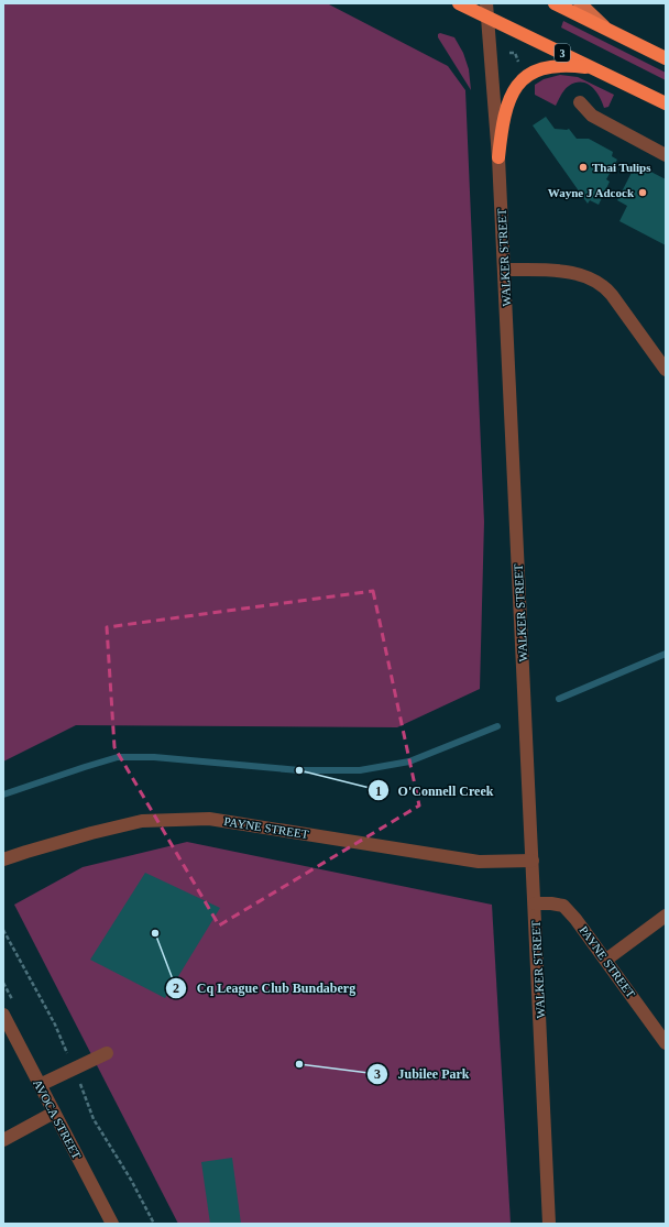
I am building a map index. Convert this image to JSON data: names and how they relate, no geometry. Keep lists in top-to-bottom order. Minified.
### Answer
{"streets":{"highway":["3"],"street":["WALKER STREET","PAYNE STREET","AVOCA STREET"]},"crossings":[["3","WALKER STREET"],["WALKER STREET","PAYNE STREET"]],"places":["Thai Tulips","Wayne J Adcock","O'Connell Creek","Cq League Club Bundaberg","Jubilee Park"]}
